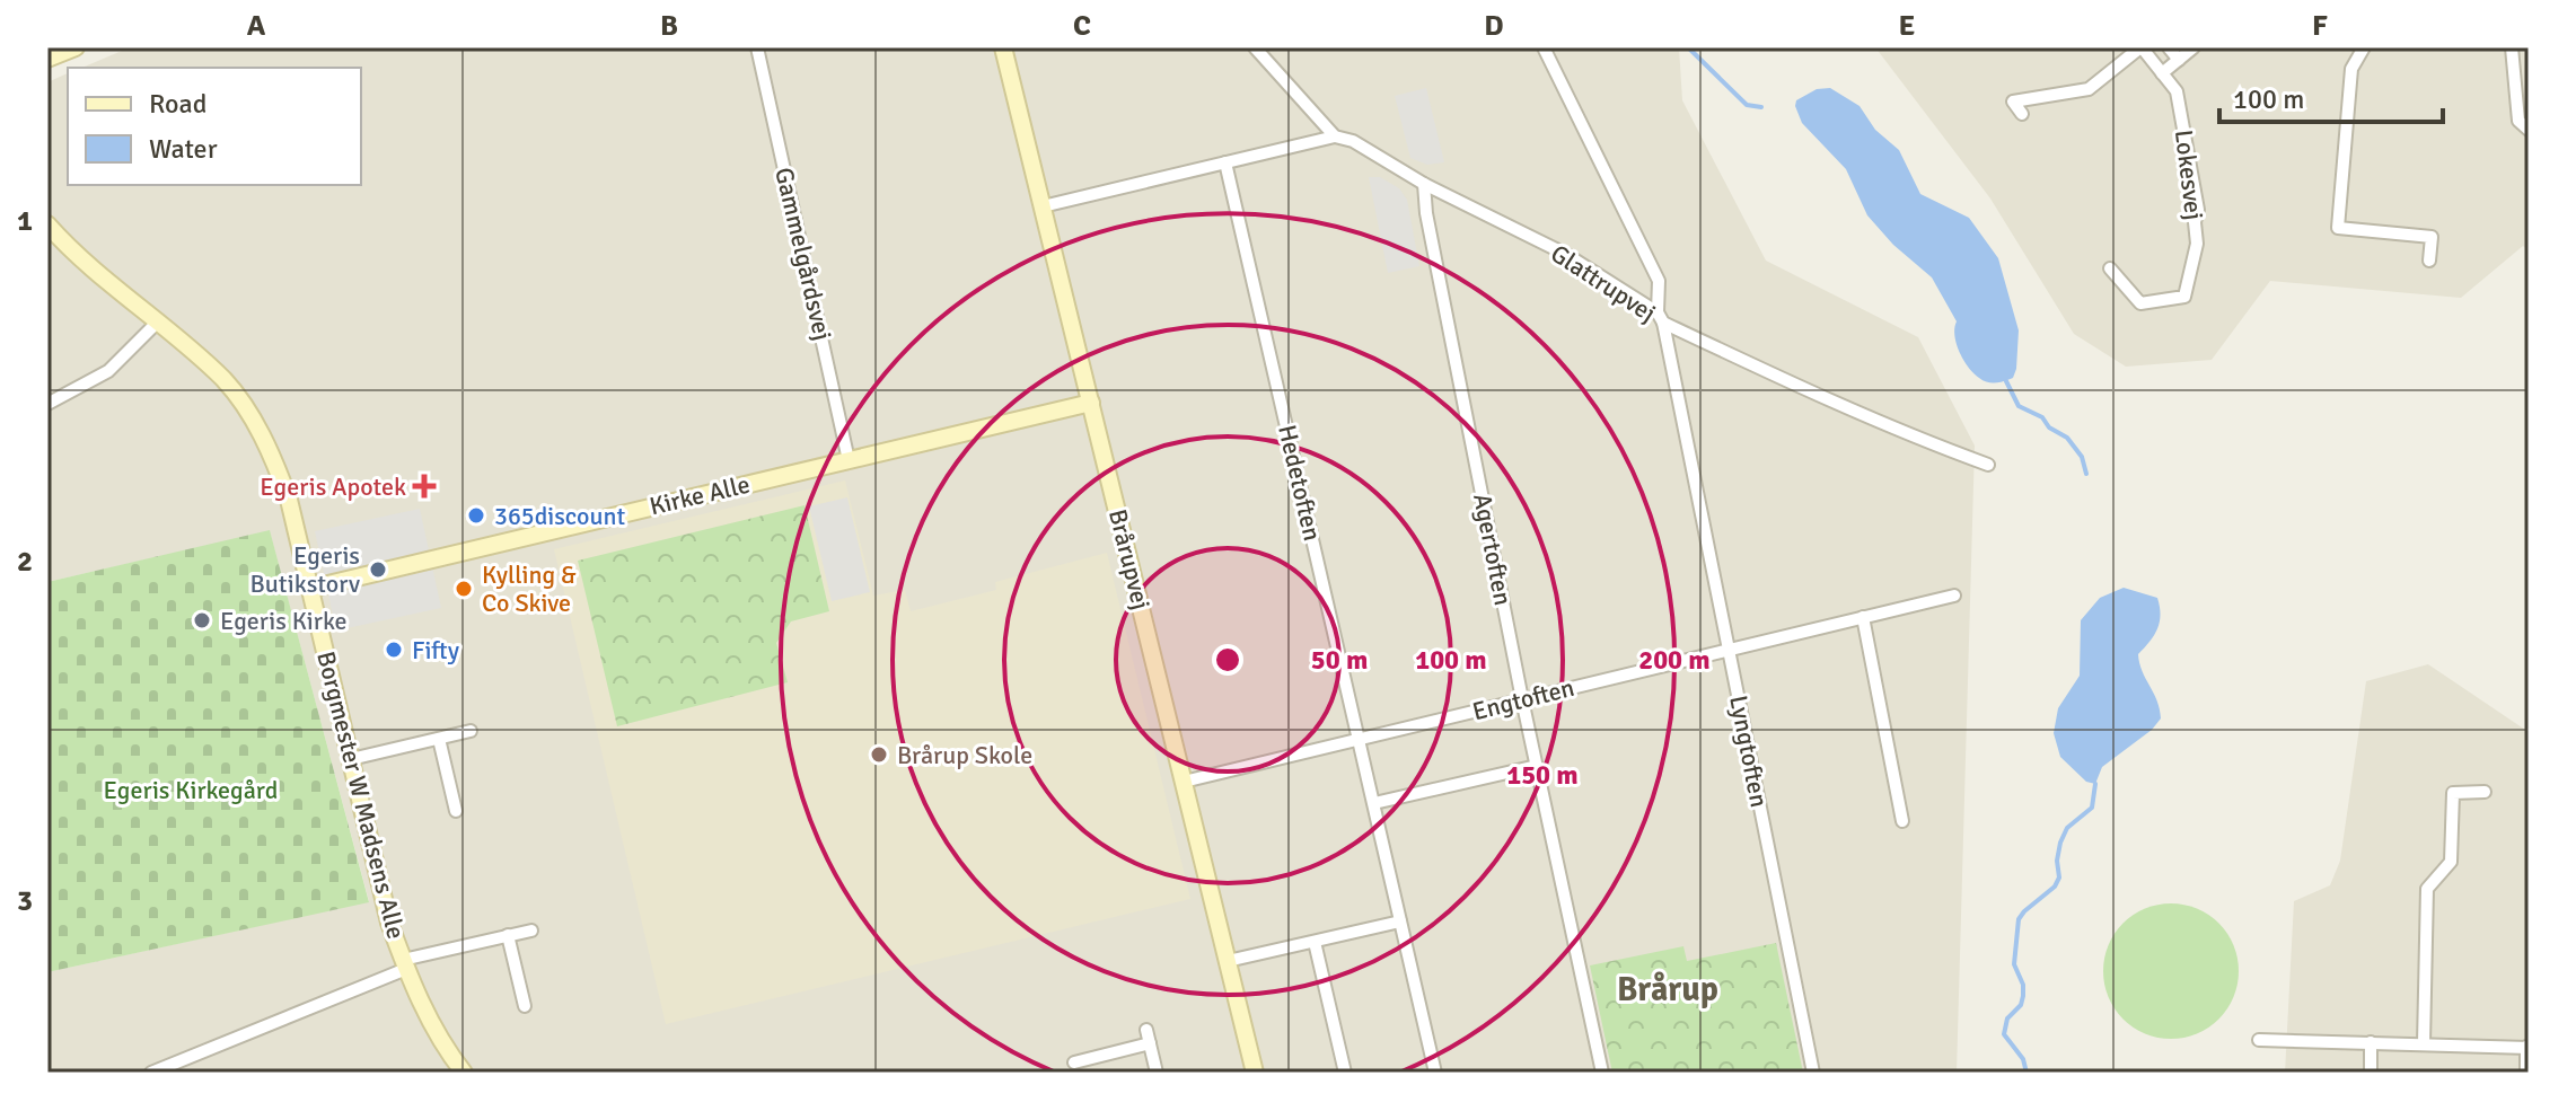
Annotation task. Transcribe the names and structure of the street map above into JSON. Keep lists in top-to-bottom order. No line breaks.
{"streets":{"street":["Lokesvej","Gammelgårdsvej","Glattrupvej","Hedetoften","Kirke Alle","Agertoften","Brårupvej","Engtoften","Lyngtoften","Borgmester W Madsens Alle"]},"crossings":[["Gammelgårdsvej","Kirke Alle"],["Glattrupvej","Agertoften"],["Glattrupvej","Lyngtoften"],["Hedetoften","Engtoften"],["Kirke Alle","Brårupvej"],["Kirke Alle","Borgmester W Madsens Alle"],["Agertoften","Engtoften"],["Brårupvej","Engtoften"],["Engtoften","Lyngtoften"]],"districts":["Brårup"],"parks":["Egeris Kirkegård"],"places":{"health":["Egeris Apotek"],"other":["365discount","Egeris Butikstorv","Kylling & Co Skive","Egeris Kirke","Fifty","Brårup Skole"]},"legend":["Road","Water"],"scale_bar":"100 m","grid":{"columns":["A","B","C","D","E","F"],"rows":["1","2","3"]},"rings":["50 m","100 m","200 m","150 m"]}
